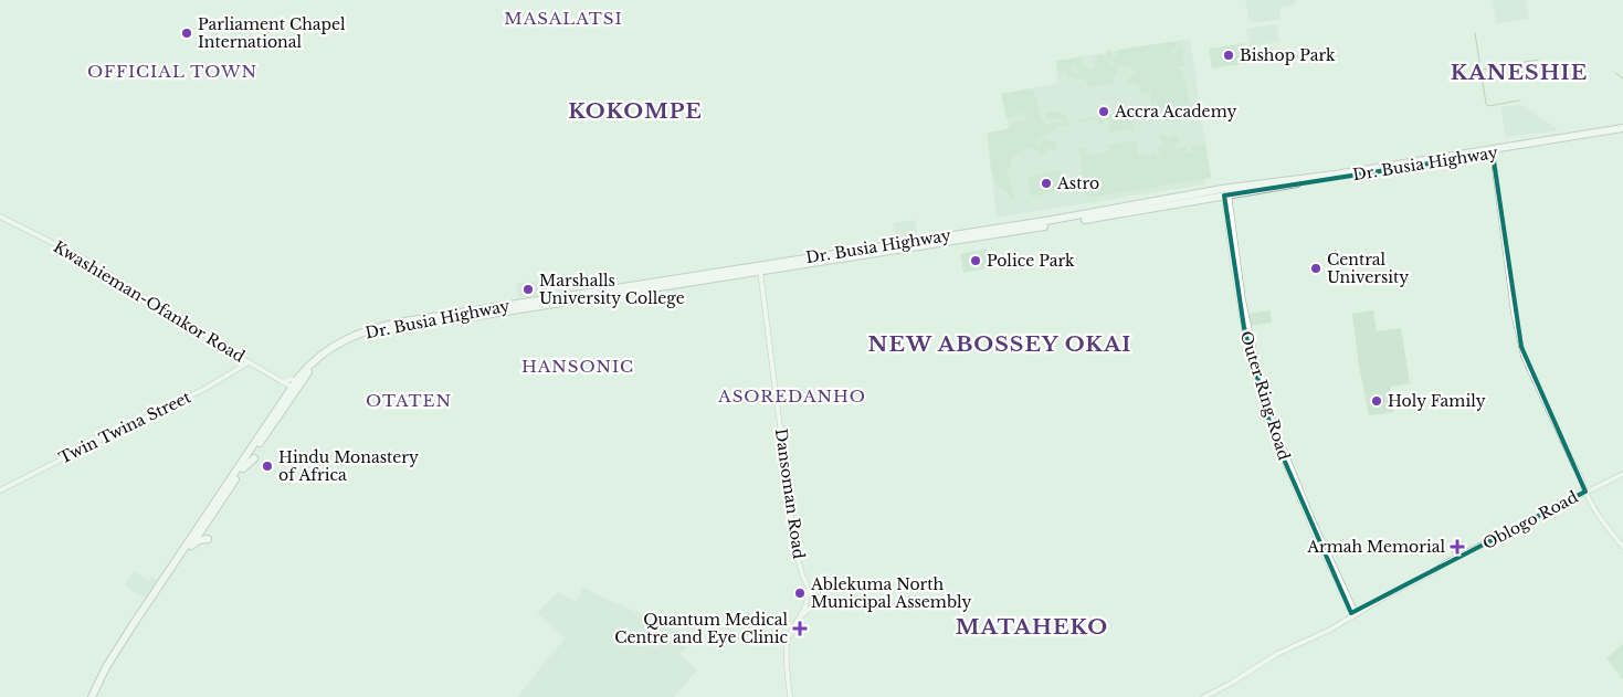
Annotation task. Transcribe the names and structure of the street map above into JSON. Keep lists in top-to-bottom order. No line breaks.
{"streets":{"highway":["Dr. Busia Highway"],"main road":["Kwashieman-Ofankor Road","Outer Ring Road","Twin Twina Street","Dansoman Road","Oblogo Road"]},"crossings":[["Dr. Busia Highway","Kwashieman-Ofankor Road"],["Dr. Busia Highway","Outer Ring Road"],["Dr. Busia Highway","Dansoman Road"],["Kwashieman-Ofankor Road","Twin Twina Street"],["Outer Ring Road","Oblogo Road"]],"districts":["MASALATSI","OFFICIAL TOWN","KANESHIE","KOKOMPE","NEW ABOSSEY OKAI","HANSONIC","ASOREDANHO","OTATEN","MATAHEKO"],"places":{"other":["Parliament Chapel International","Bishop Park","Accra Academy","Astro","Police Park","Central University","Marshalls University College","Holy Family","Hindu Monastery of Africa","Ablekuma North Municipal Assembly"],"health":["Armah Memorial","Quantum Medical Centre and Eye Clinic"]}}
